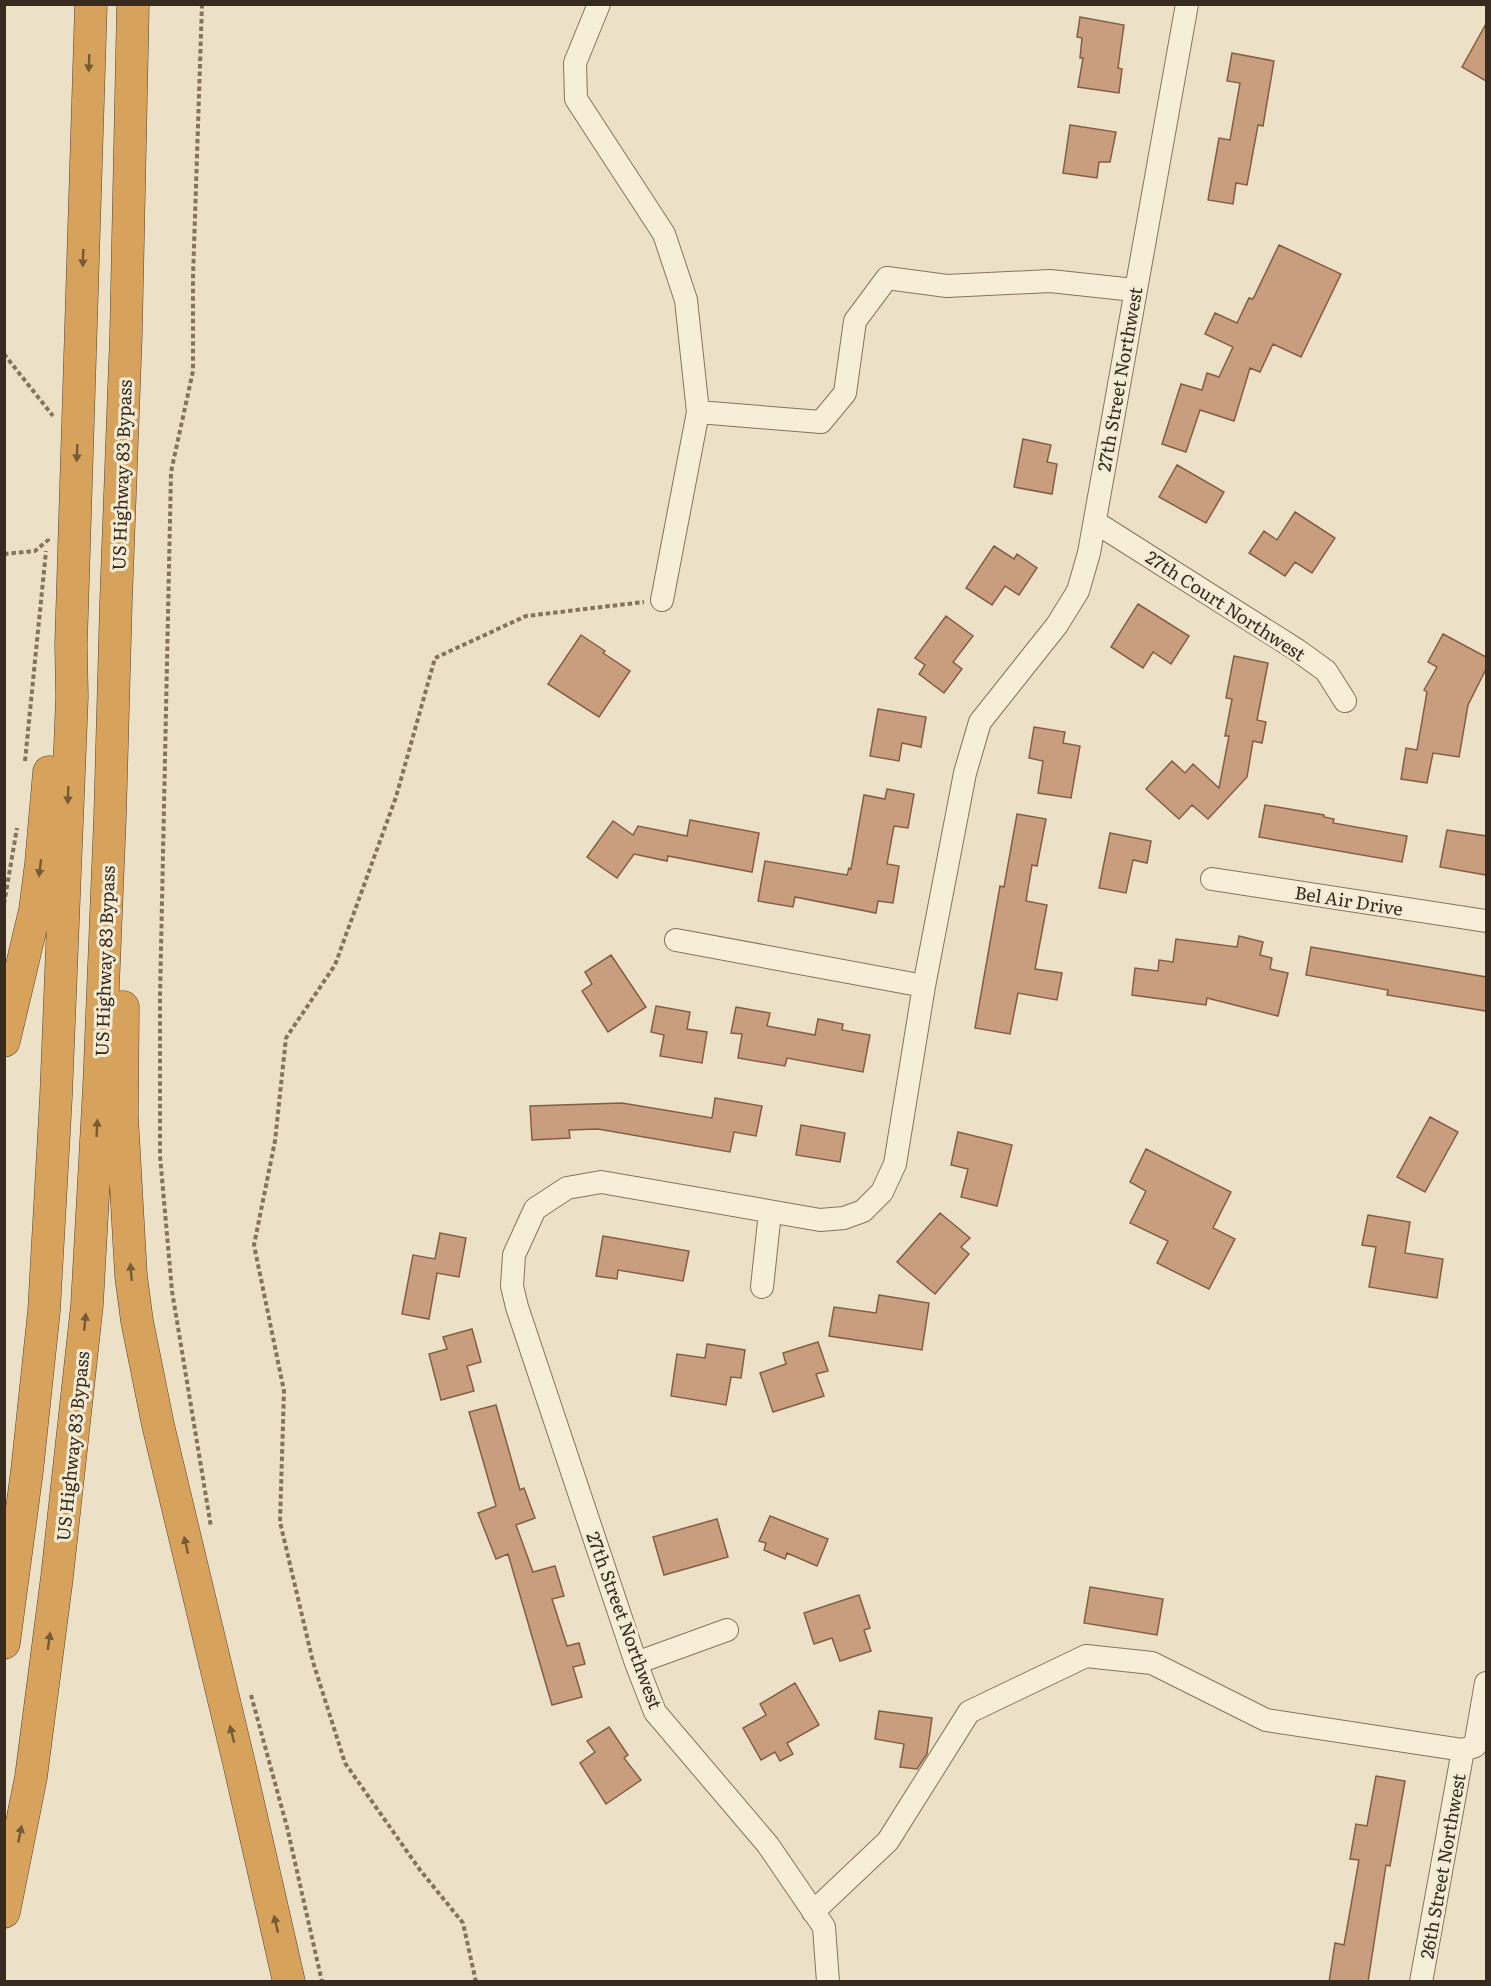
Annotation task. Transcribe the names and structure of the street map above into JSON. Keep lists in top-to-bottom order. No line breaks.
{"streets":{"highway":["US Highway 83 Bypass"],"street":["27th Street Northwest","27th Court Northwest","Bel Air Drive","26th Street Northwest"]},"crossings":[["27th Street Northwest","27th Court Northwest"]]}
